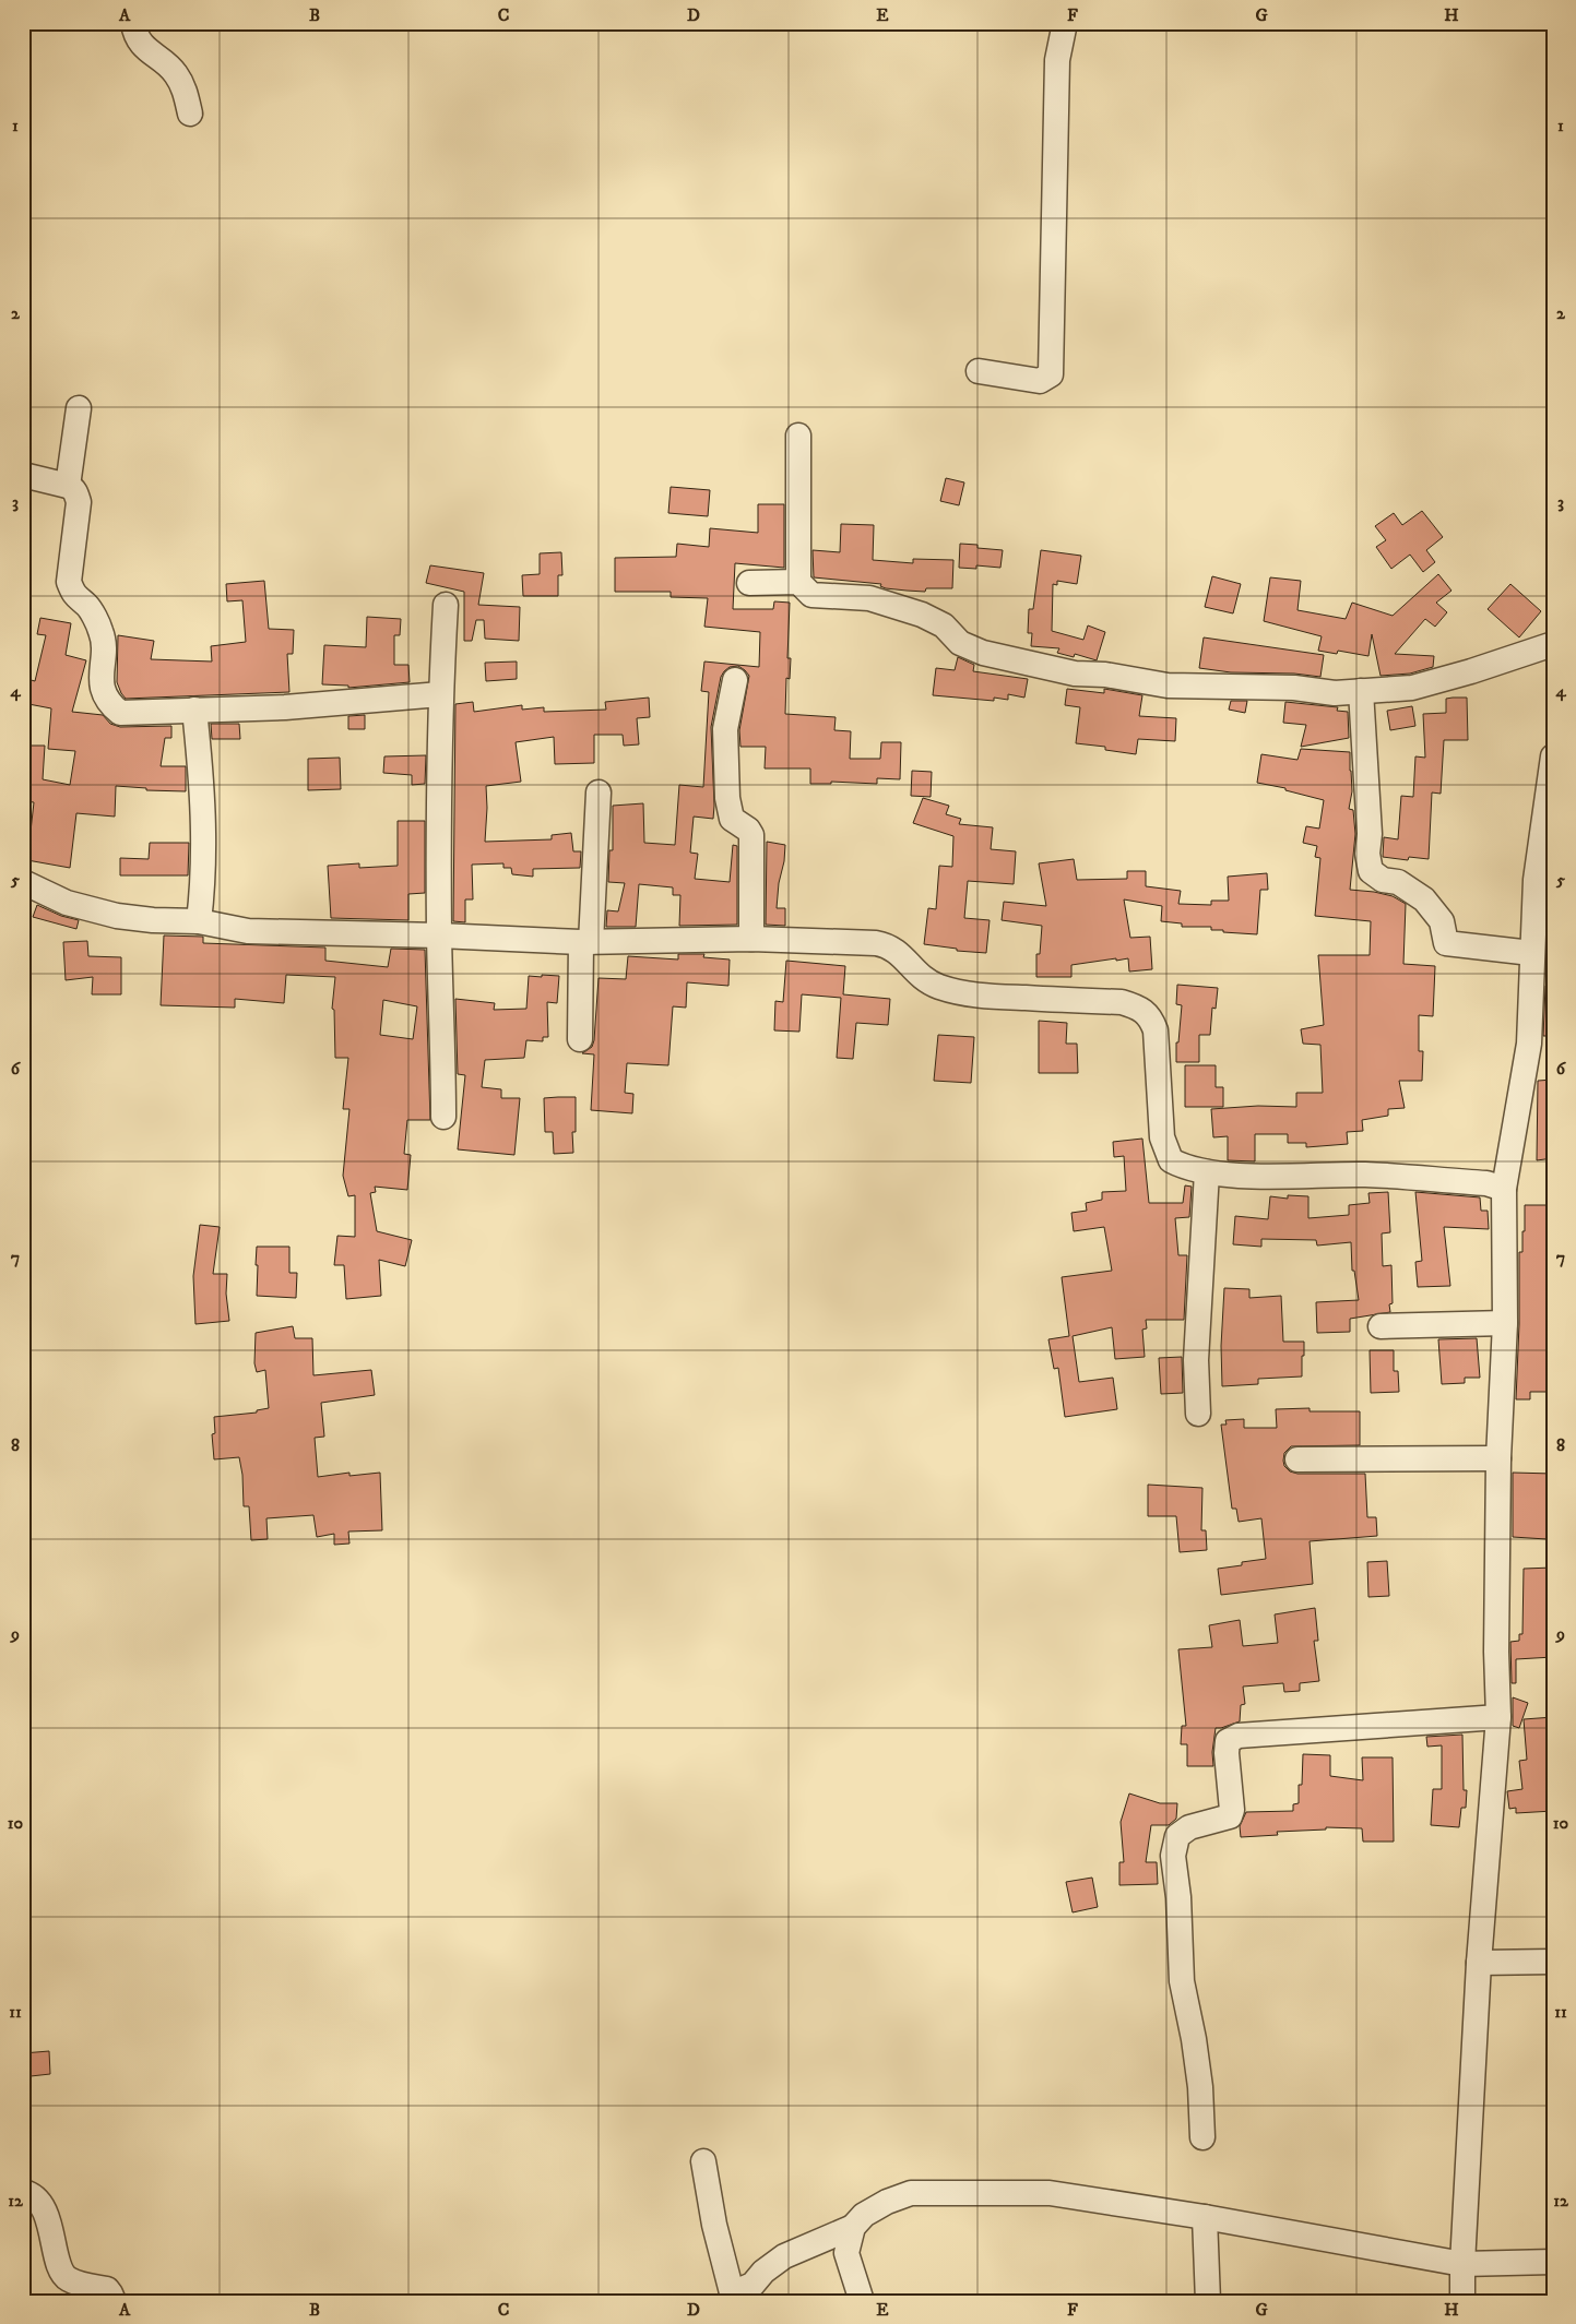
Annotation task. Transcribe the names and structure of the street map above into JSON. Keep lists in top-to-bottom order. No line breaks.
{"grid":{"columns":["A","B","C","D","E","F","G","H"],"rows":["1","2","3","4","5","6","7","8","9","10","11","12"]}}
